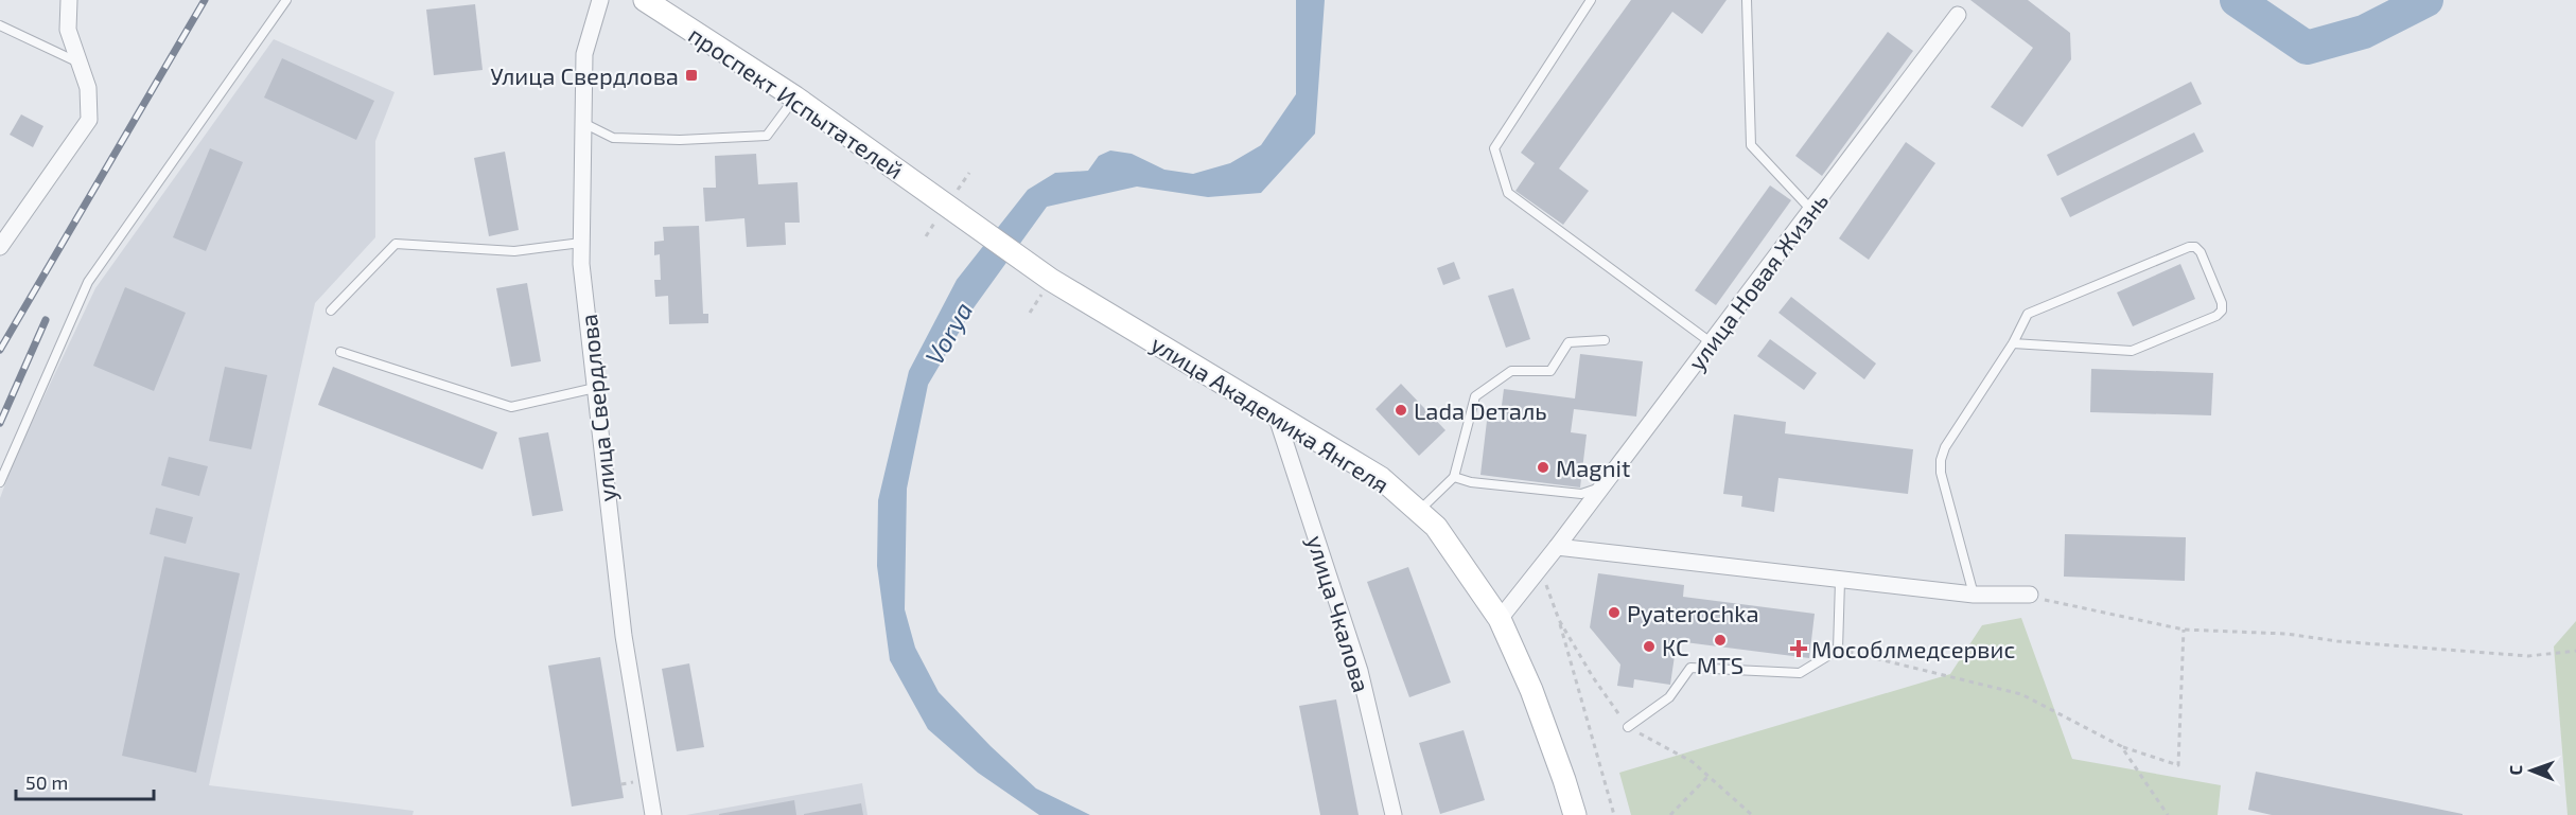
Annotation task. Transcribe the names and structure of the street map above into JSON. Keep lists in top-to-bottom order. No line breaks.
{"streets":{"main road":["проспект Испытателей","улица Академика Янгеля"],"street":["улица Новая Жизнь","улица Свердлова","улица Чкалова"]},"crossings":[["проспект Испытателей","улица Академика Янгеля"],["улица Новая Жизнь","улица Академика Янгеля"],["улица Академика Янгеля","улица Чкалова"]],"water":["Vorya"],"places":{"transit":["Улица Свердлова"],"other":["Lada Dеталь","Magnit","Pyaterochka","MTS","КС"],"health":["Мособлмедсервис"]},"scale_bar":"50 m","north":"left"}
